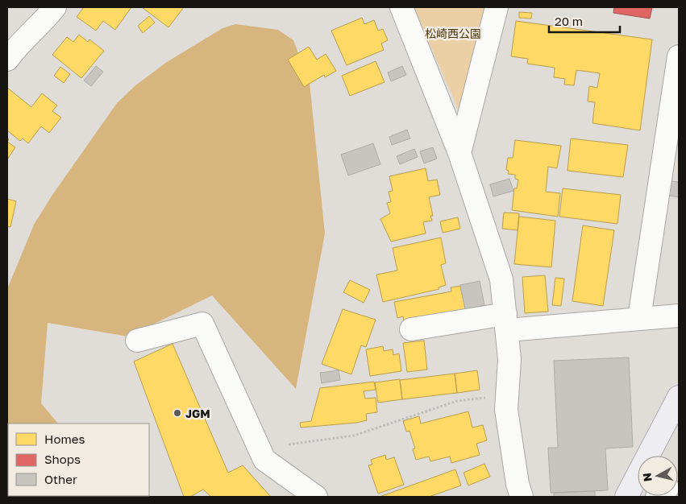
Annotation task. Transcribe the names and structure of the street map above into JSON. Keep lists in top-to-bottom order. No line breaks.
{"parks":["松崎西公園"],"places":["JGM"],"legend":["Homes","Shops","Other"],"scale_bar":"20 m","north":"left"}
